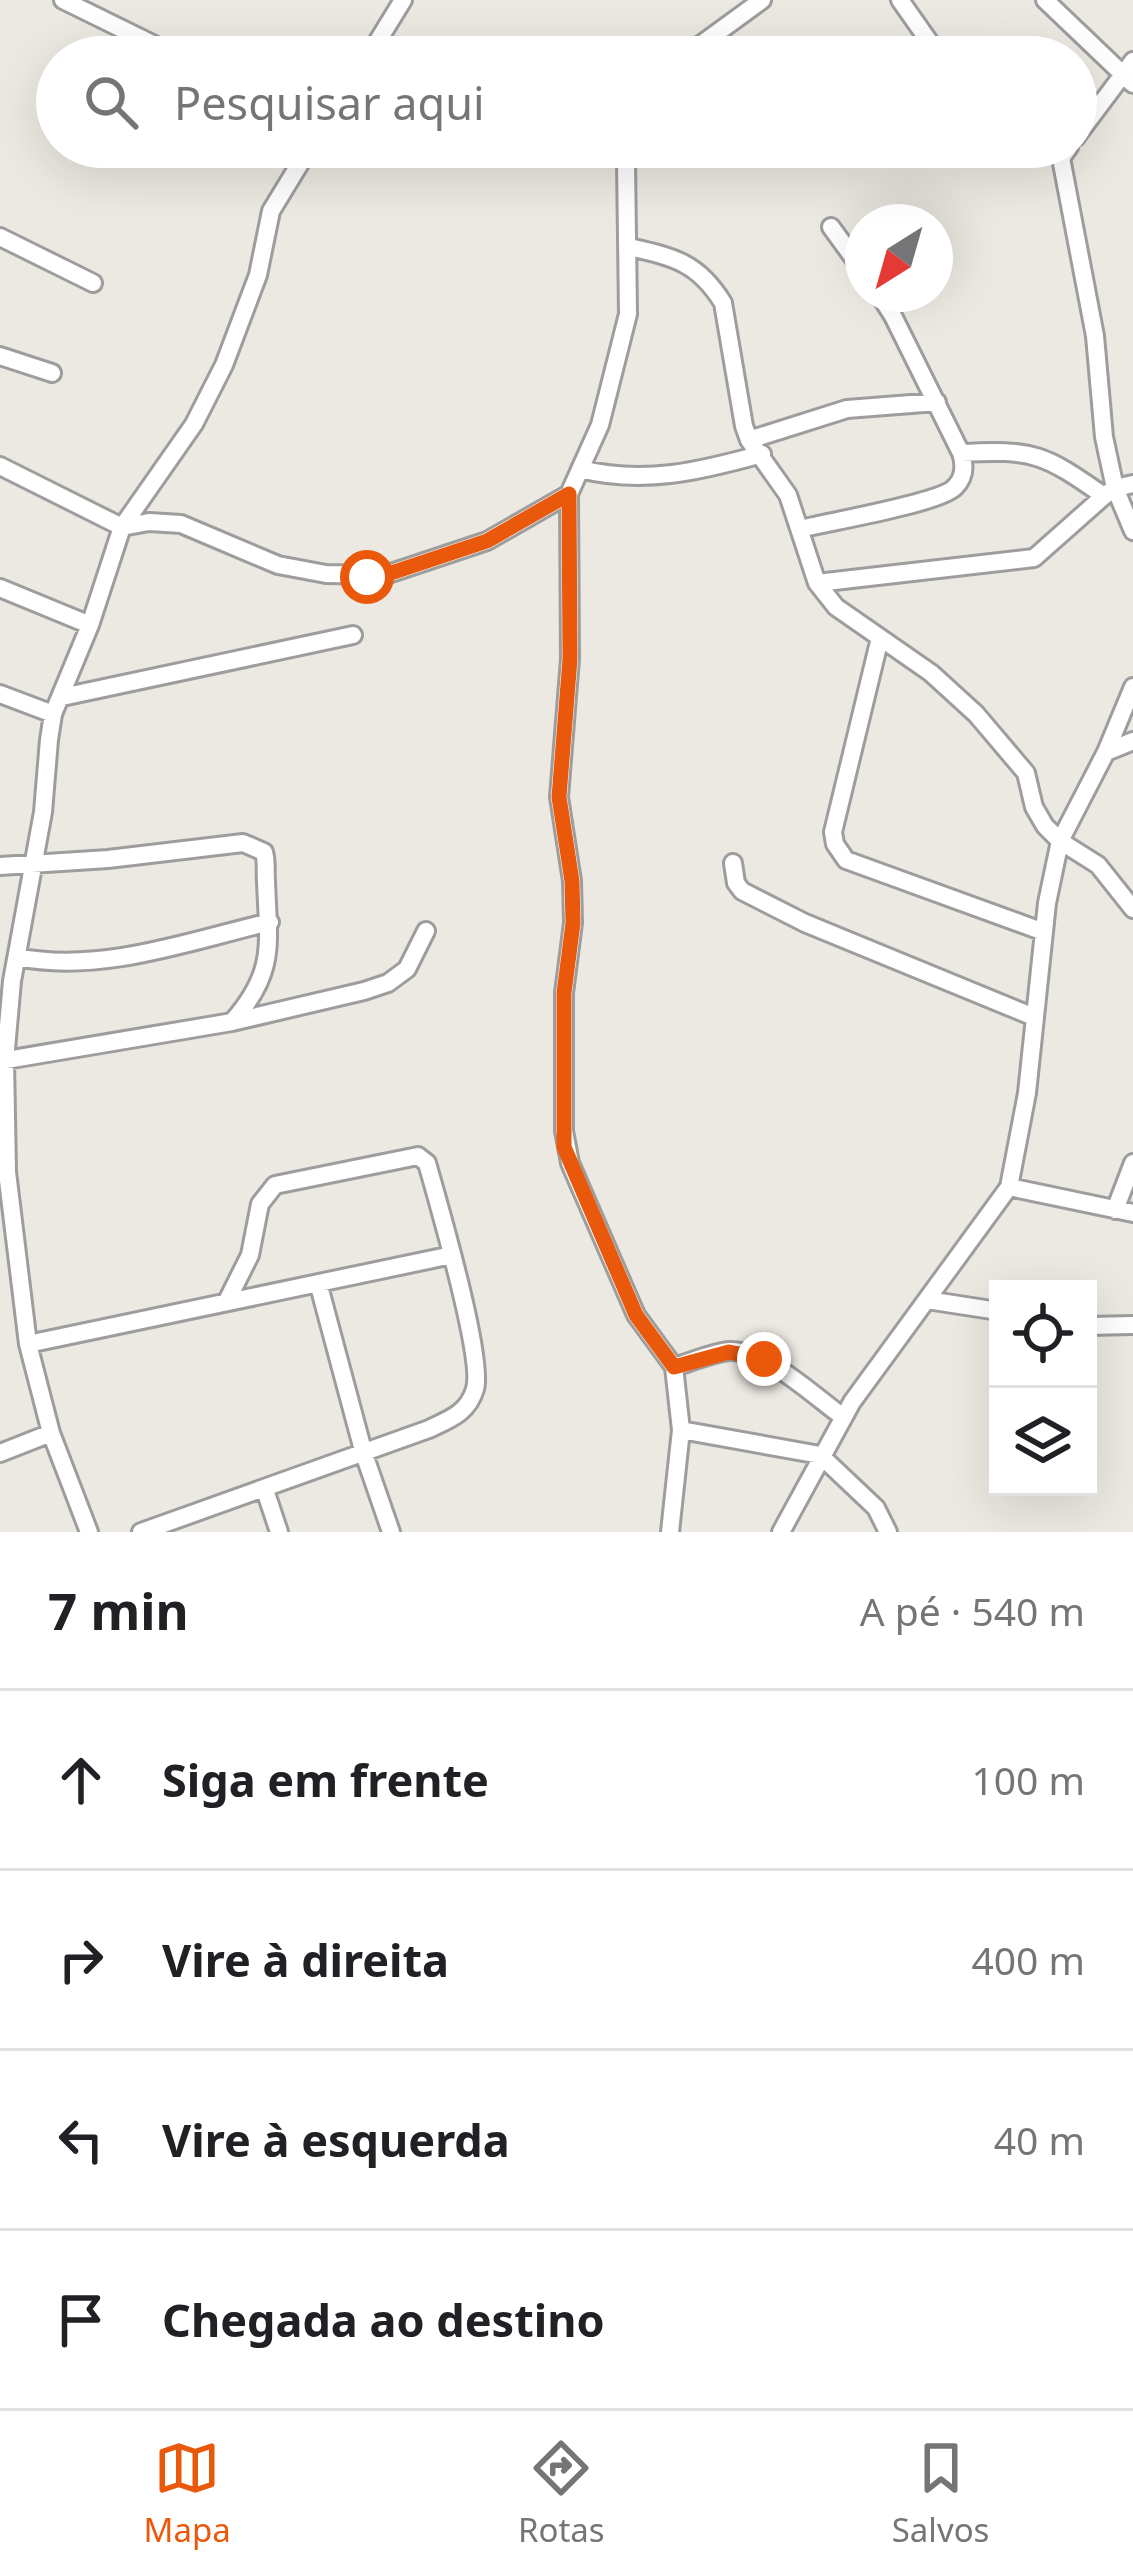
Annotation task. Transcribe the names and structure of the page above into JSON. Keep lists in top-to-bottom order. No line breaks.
{"north":"bottom left","page":{"search":"Pesquisar aqui","heading":["7 min","A pé · 540 m"],"list":[["Siga em frente","100 m"],["Vire à direita","400 m"],["Vire à esquerda","40 m"],"Chegada ao destino"],"nav":["Mapa","Rotas","Salvos"]}}
